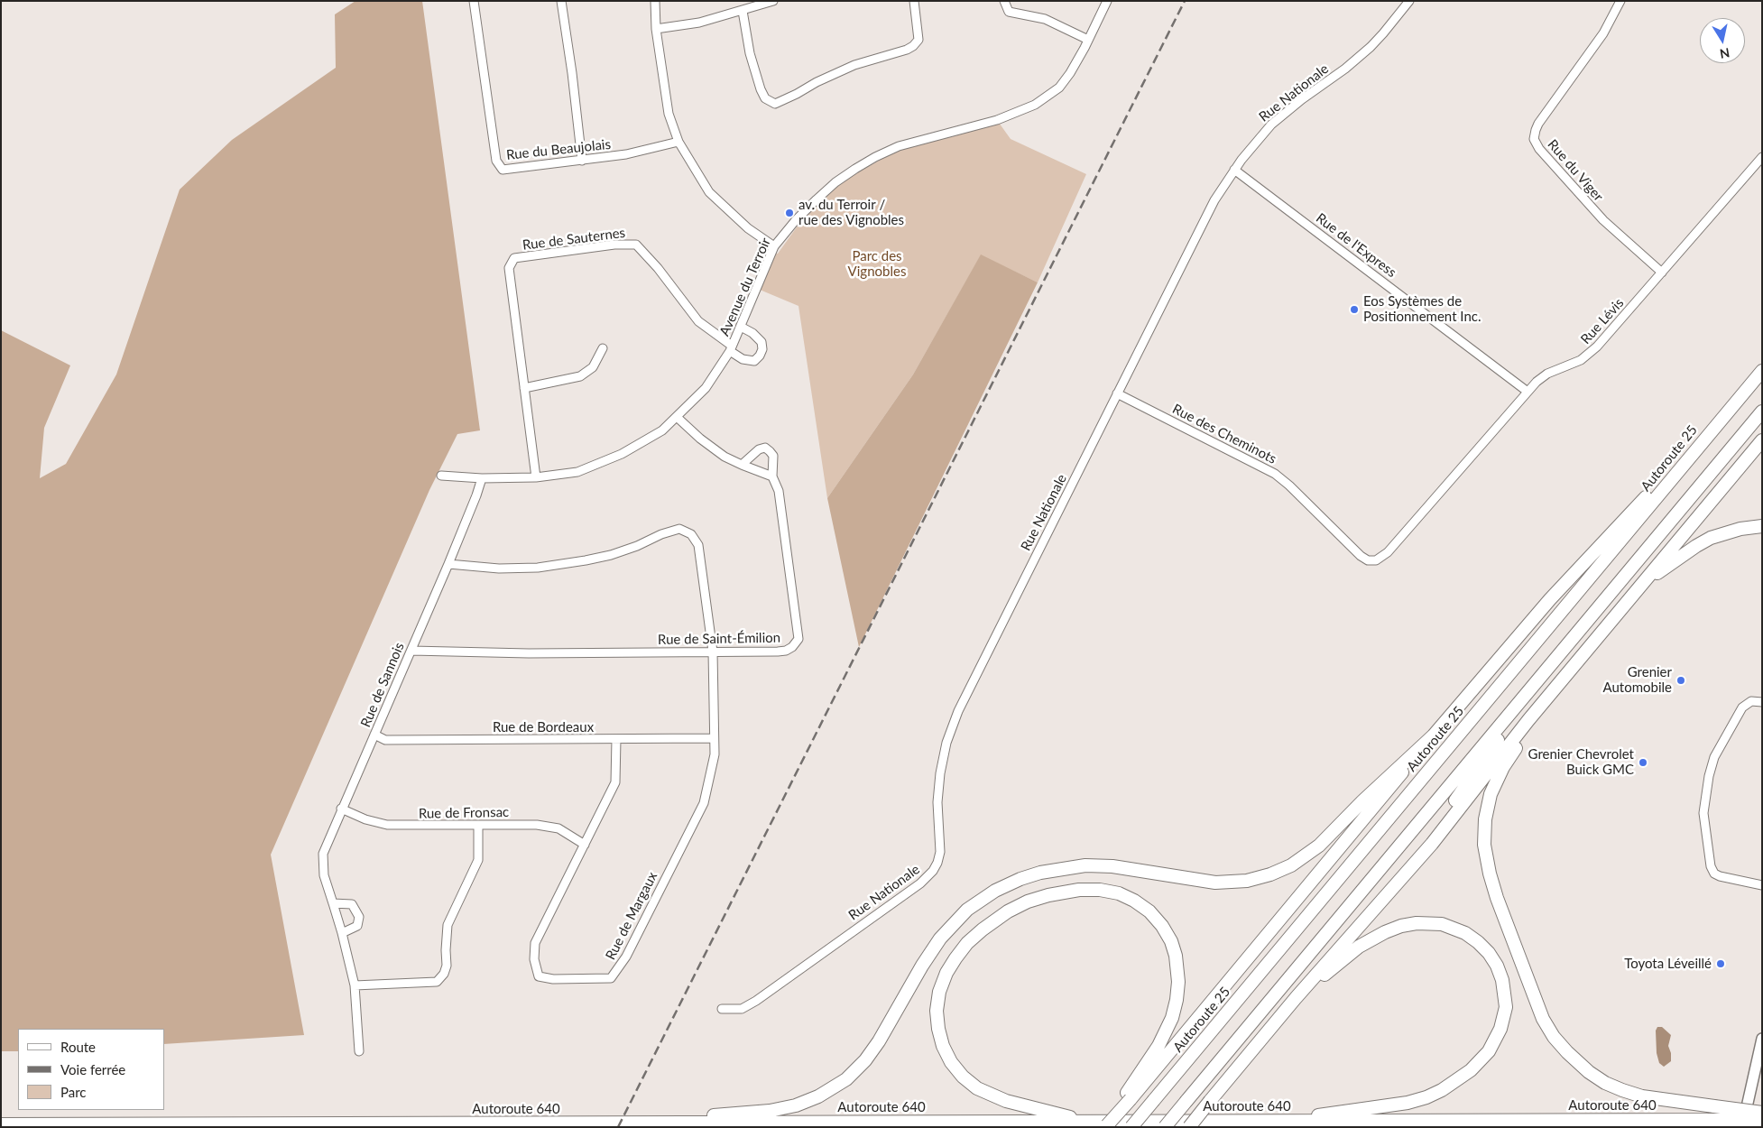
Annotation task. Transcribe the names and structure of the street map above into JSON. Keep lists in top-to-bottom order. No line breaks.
{"streets":{"highway":["Autoroute 25","Autoroute 640"],"street":["Rue Nationale","Rue du Beaujolais","Rue du Viger","Rue de Sauternes","Rue de l'Express","Avenue du Terroir","Rue Lévis","Rue des Cheminots","Rue de Saint-Émilion","Rue de Sannois","Rue de Bordeaux","Rue de Fronsac","Rue de Margaux"]},"crossings":[["Rue Nationale","Rue de l'Express"],["Rue Nationale","Rue des Cheminots"],["Rue du Viger","Rue Lévis"],["Rue de Sauternes","Avenue du Terroir"],["Rue de l'Express","Rue Lévis"],["Avenue du Terroir","Rue de Sannois"],["Rue Lévis","Rue des Cheminots"],["Rue de Saint-Émilion","Rue de Sannois"],["Rue de Saint-Émilion","Rue de Margaux"],["Rue de Sannois","Rue de Bordeaux"],["Rue de Sannois","Rue de Fronsac"],["Rue de Sannois","Rue de Margaux"],["Rue de Bordeaux","Rue de Margaux"],["Rue de Fronsac","Rue de Margaux"]],"parks":["Parc des Vignobles"],"places":["av. du Terroir / rue des Vignobles","Eos Systèmes de Positionnement Inc.","Grenier Automobile","Grenier Chevrolet Buick GMC","Toyota Léveillé"],"legend":["Route","Voie ferrée","Parc"],"north":"bottom"}
